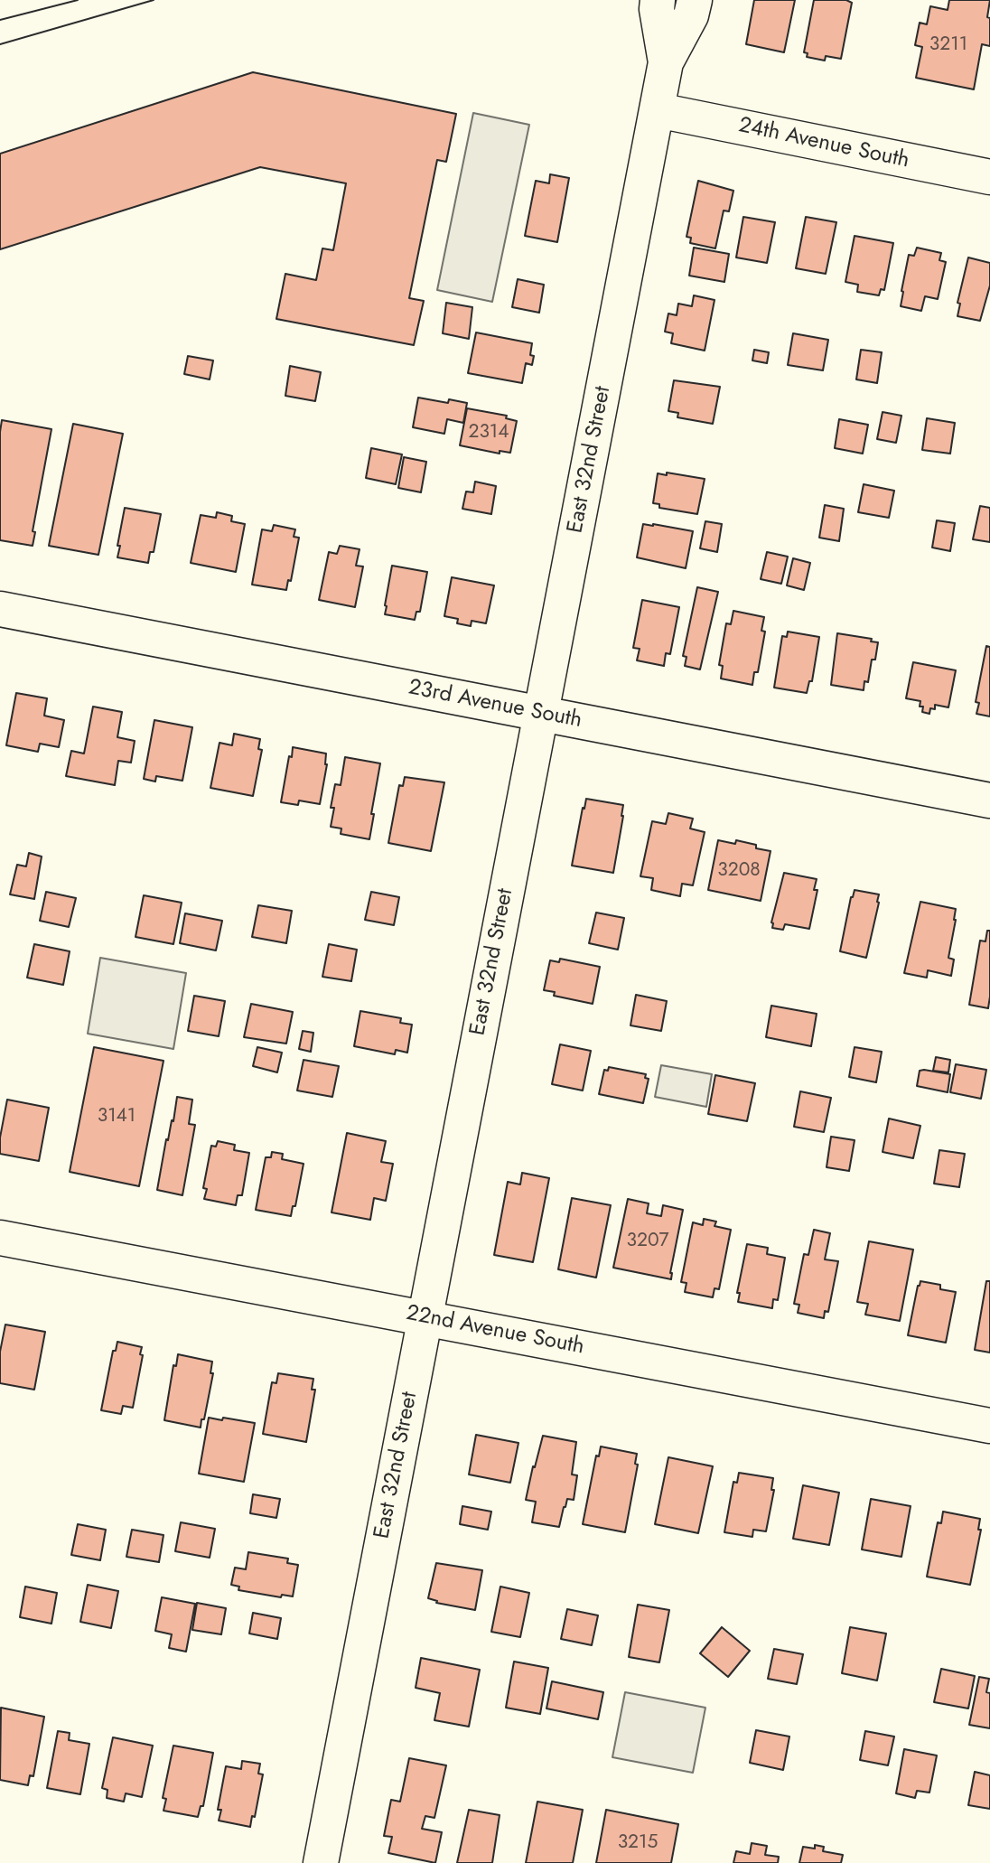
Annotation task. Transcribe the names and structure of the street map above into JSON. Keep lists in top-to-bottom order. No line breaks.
{"streets":{"street":["24th Avenue South","East 32nd Street","23rd Avenue South","22nd Avenue South"]},"crossings":[["24th Avenue South","East 32nd Street"],["East 32nd Street","23rd Avenue South"],["East 32nd Street","22nd Avenue South"]],"house_numbers":["3211","2314","3208","3141","3207","3215"]}
